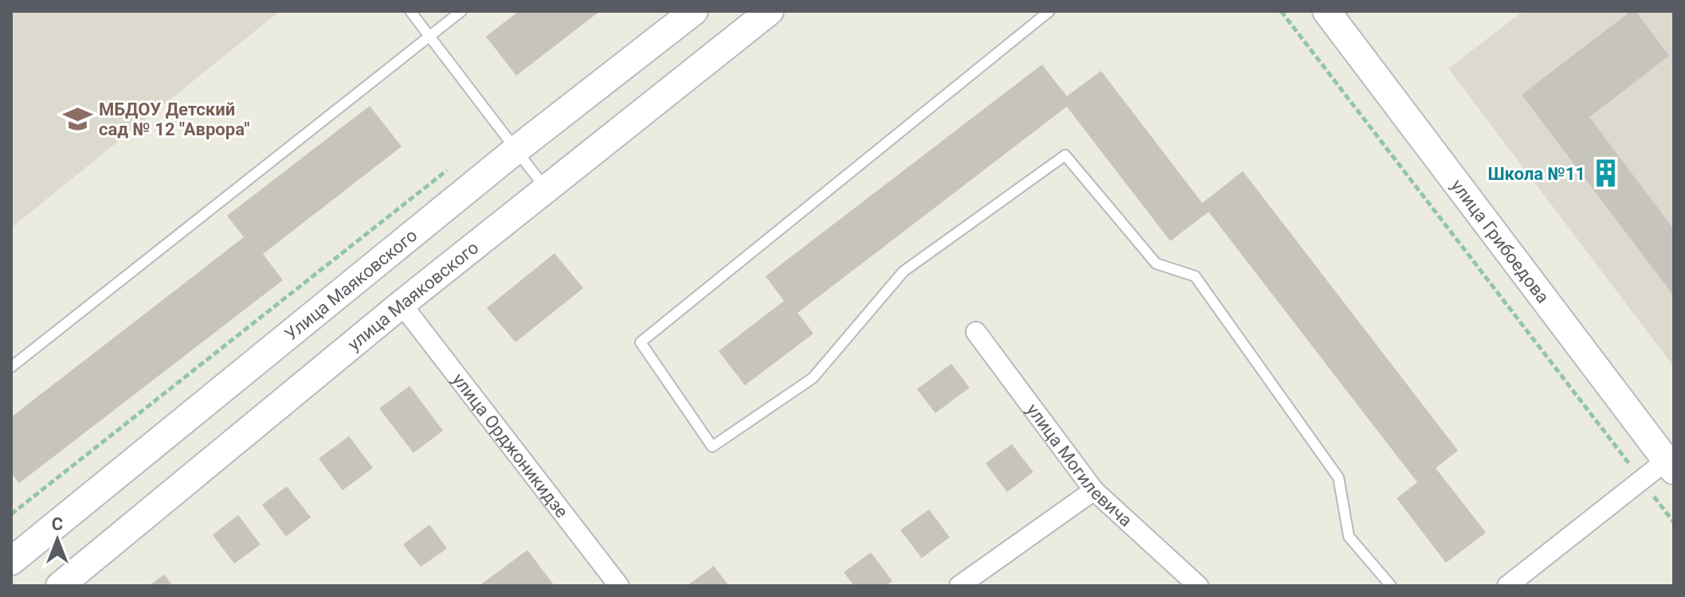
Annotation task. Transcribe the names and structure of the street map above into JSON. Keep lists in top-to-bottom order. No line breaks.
{"streets":{"street":["улица Грибоедова","Улица Маяковского","улица Маяковского","улица Орджоникидзе","улица Могилевича"]},"crossings":[["улица Маяковского","улица Орджоникидзе"]],"places":{"school or university":["МБДОУ Детский сад № 12 \"Аврора\""],"building":["Школа №11"]},"north":"top"}
